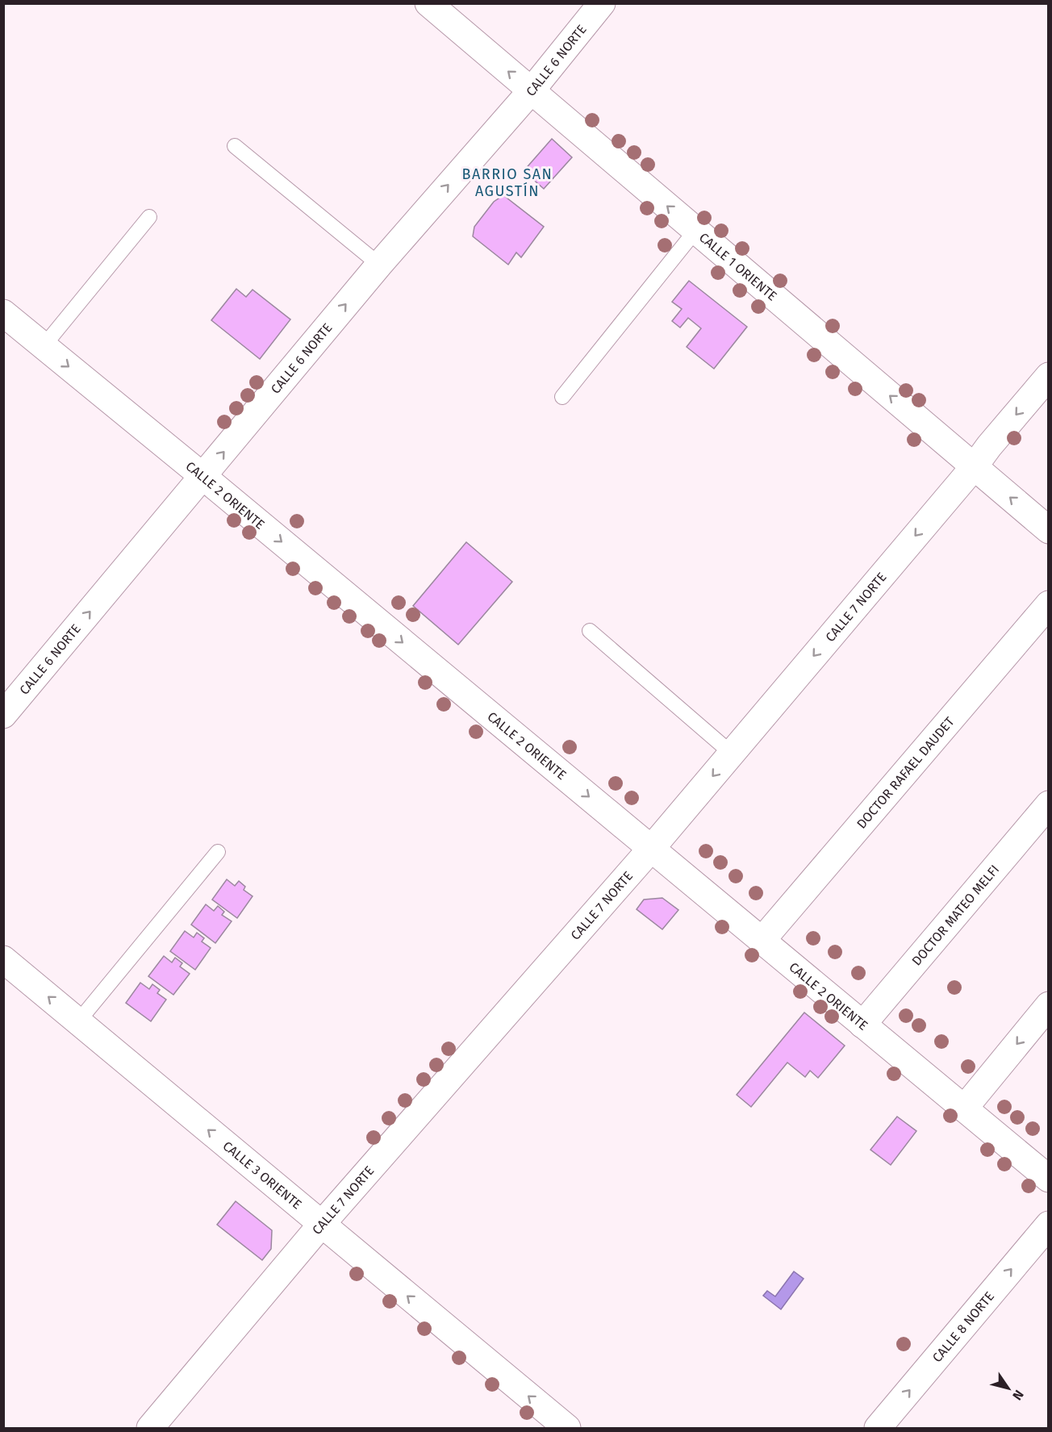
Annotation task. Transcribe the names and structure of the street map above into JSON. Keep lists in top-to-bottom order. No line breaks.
{"streets":{"street":["CALLE 6 NORTE","CALLE 1 ORIENTE","CALLE 2 ORIENTE","CALLE 7 NORTE","DOCTOR RAFAEL DAUDET","DOCTOR MATEO MELFI","CALLE 3 ORIENTE","CALLE 8 NORTE"]},"crossings":[["CALLE 6 NORTE","CALLE 1 ORIENTE"],["CALLE 6 NORTE","CALLE 2 ORIENTE"],["CALLE 1 ORIENTE","CALLE 7 NORTE"],["CALLE 2 ORIENTE","CALLE 7 NORTE"],["CALLE 2 ORIENTE","DOCTOR RAFAEL DAUDET"],["CALLE 2 ORIENTE","DOCTOR MATEO MELFI"],["CALLE 7 NORTE","CALLE 3 ORIENTE"]],"one_way":["CALLE 6 NORTE","CALLE 1 ORIENTE","CALLE 2 ORIENTE","CALLE 7 NORTE","CALLE 3 ORIENTE","CALLE 8 NORTE"],"districts":["BARRIO SAN AGUSTÍN"],"north":"bottom right"}
